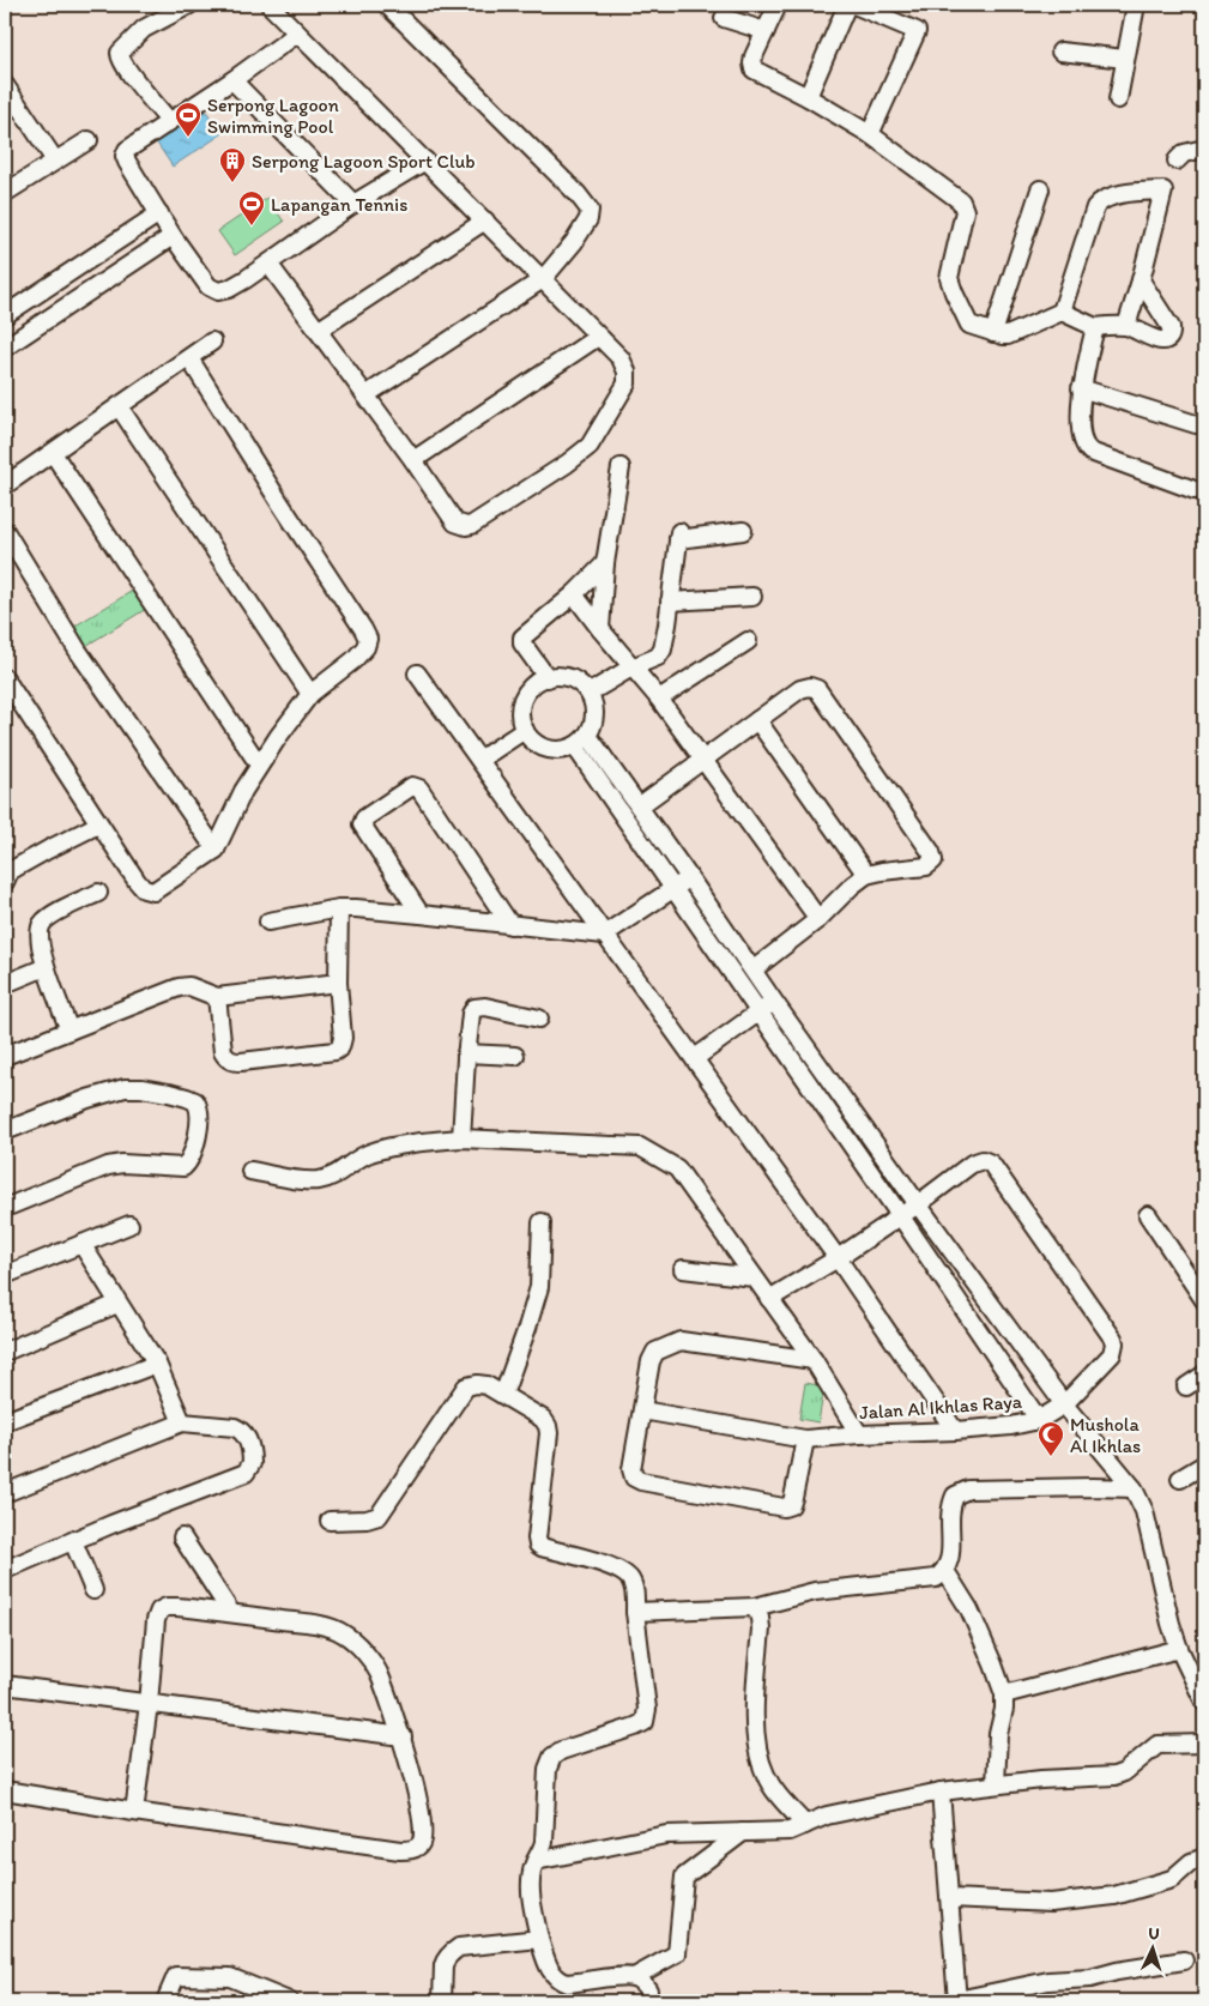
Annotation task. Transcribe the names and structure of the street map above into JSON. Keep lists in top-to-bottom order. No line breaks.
{"streets":{"street":["Jalan Al Ikhlas Raya"]},"places":{"sports":["Serpong Lagoon Swimming Pool","Lapangan Tennis"],"building":["Serpong Lagoon Sport Club"],"mosque":["Mushola Al Ikhlas"]},"north":"top"}
